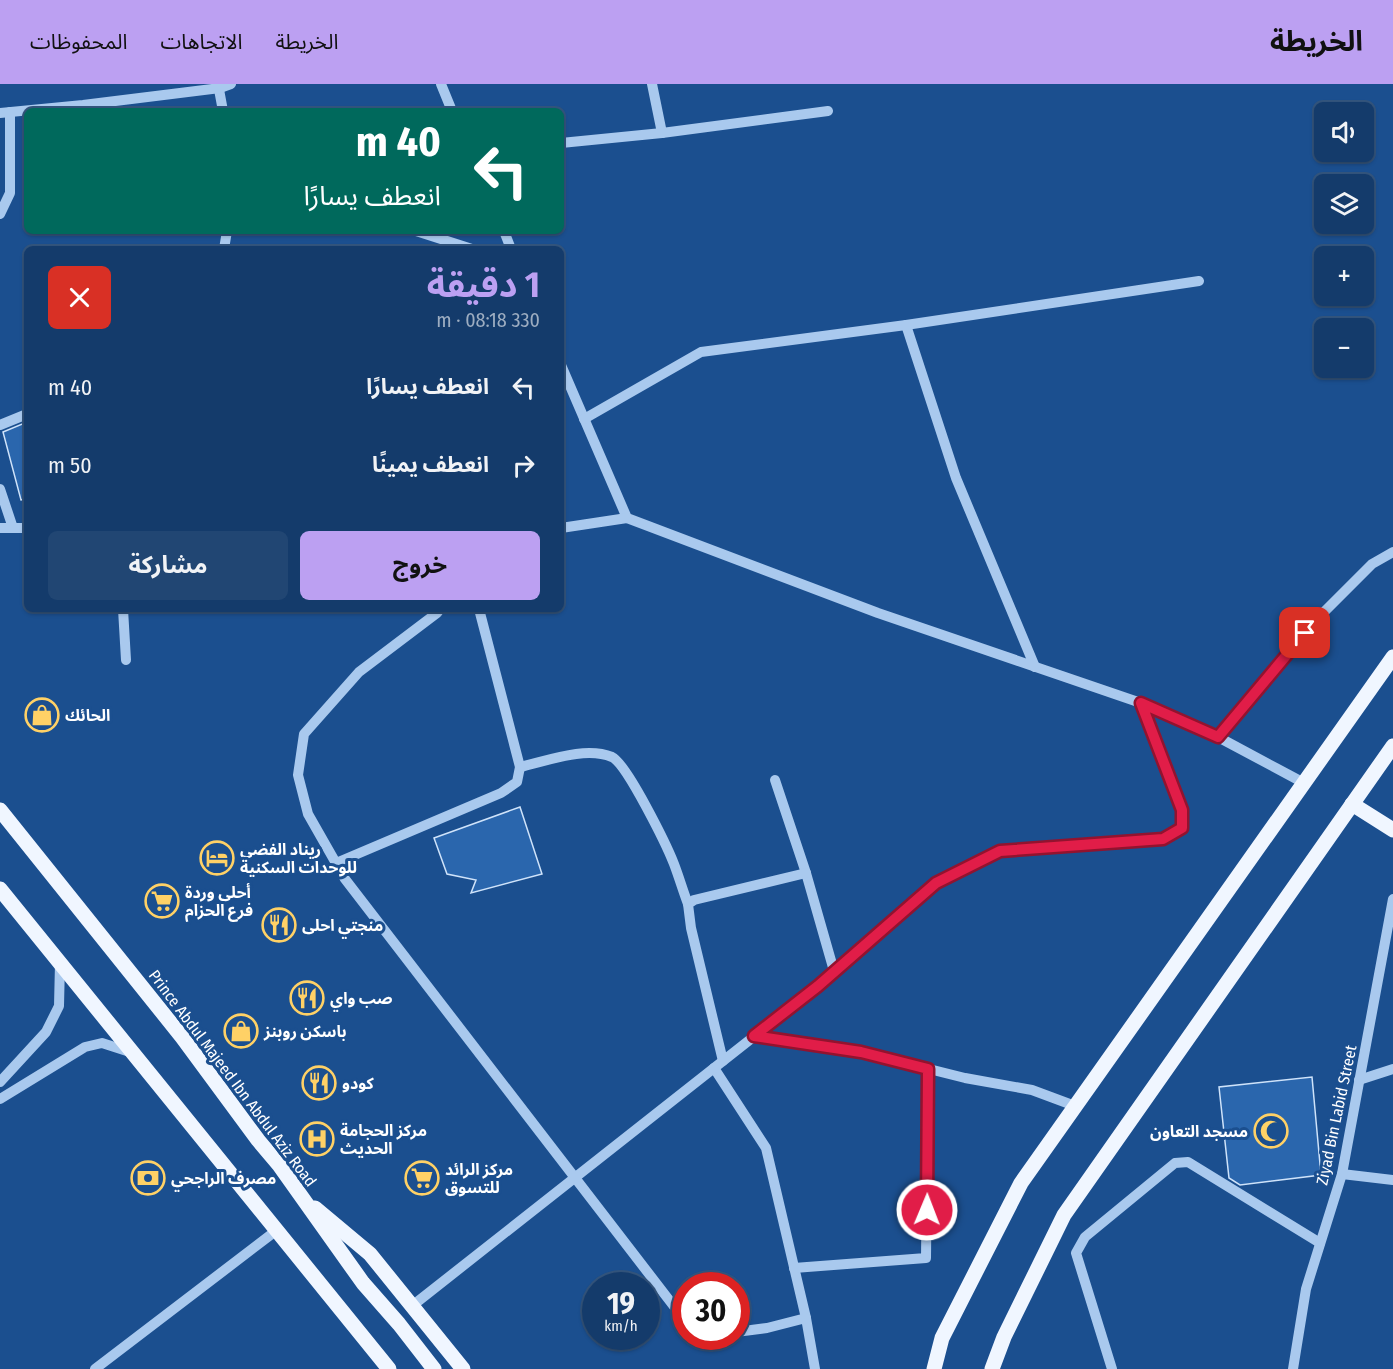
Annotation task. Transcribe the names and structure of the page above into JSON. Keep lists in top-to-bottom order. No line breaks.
{"streets":{"main road":["Prince Abdul Majeed Ibn Abdul Aziz Road"],"street":["Ziyad Bin Labid Street"]},"places":{"shop":["الحائك","باسكن روبنز"],"hotel":["ريناد الفضي للوحدات السكنية"],"supermarket":["أحلى وردة فرع الحزام","مركز الرائد للتسوق"],"restaurant":["منجتي احلى","صب واي","كودو"],"mosque":["مسجد التعاون"],"hospital":["مركز الحجامة الحديث"],"bank":["مصرف الراجحي"]},"page":{"header":"الخريطة","nav":["الخريطة","الاتجاهات","المحفوظات"],"map_buttons":["+","−"],"turn":["40 m","انعطف يسارًا"],"heading":["1 دقيقة","330 m · 08:18"],"list":[{"name":"انعطف يسارًا","value":"40 m"},{"name":"انعطف يمينًا","value":"50 m"}],"buttons":["خروج","مشاركة"],"speed":"19 km/h","limit":"30"}}
